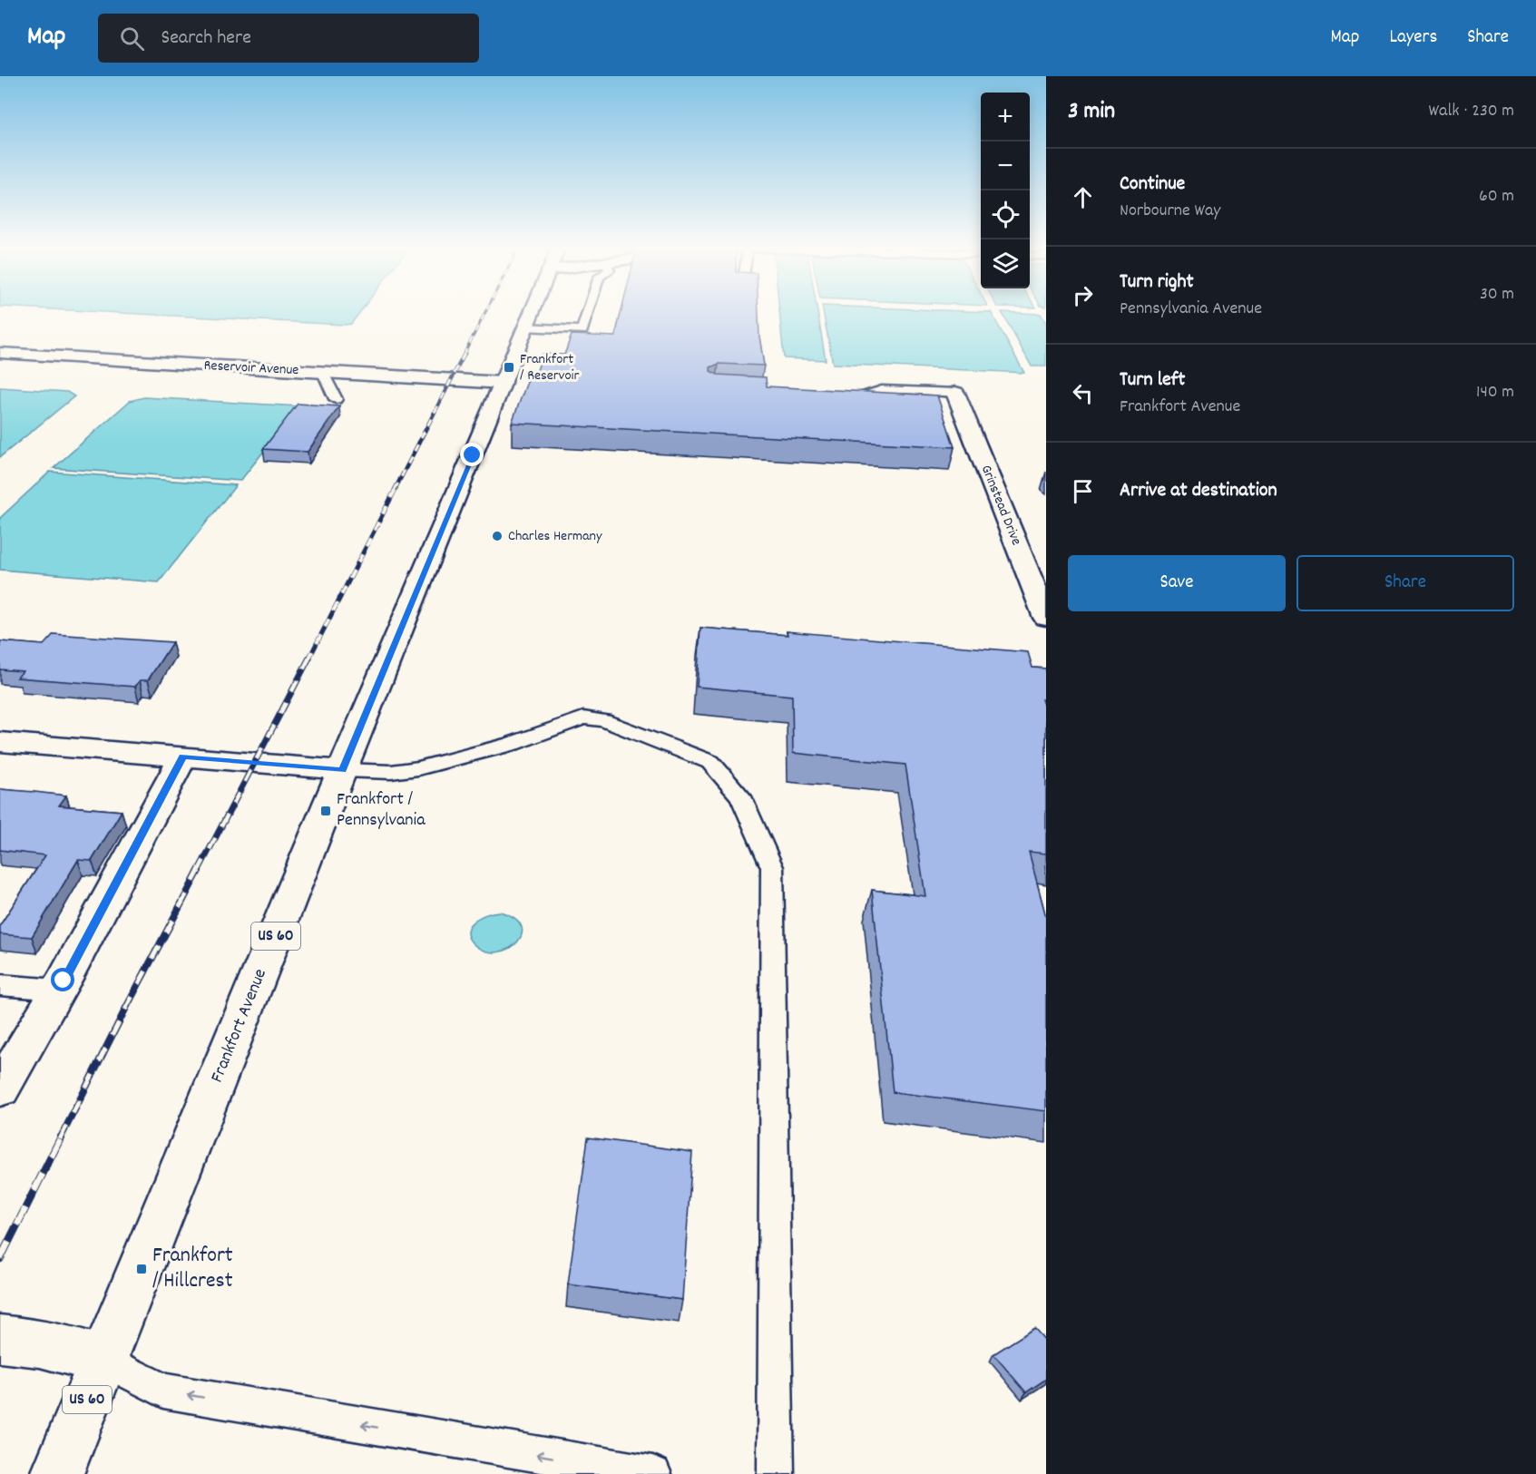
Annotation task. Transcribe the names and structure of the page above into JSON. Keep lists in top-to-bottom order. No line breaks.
{"streets":{"street":["Reservoir Avenue","Grinstead Drive","US 60","Frankfort Avenue"]},"crossings":[["Reservoir Avenue","Frankfort Avenue"]],"places":{"transit":["Frankfort / Reservoir","Frankfort / Pennsylvania","Frankfort / Hillcrest"],"other":["Charles Hermany"]},"page":{"header":"Map","search":"Search here","nav":["Map","Layers","Share"],"heading":["3 min","Walk · 230 m"],"map_buttons":["+","−"],"list":[["Continue","Norbourne Way","60 m"],["Turn right","Pennsylvania Avenue","30 m"],["Turn left","Frankfort Avenue","140 m"],"Arrive at destination"],"buttons":["Save","Share"]}}
